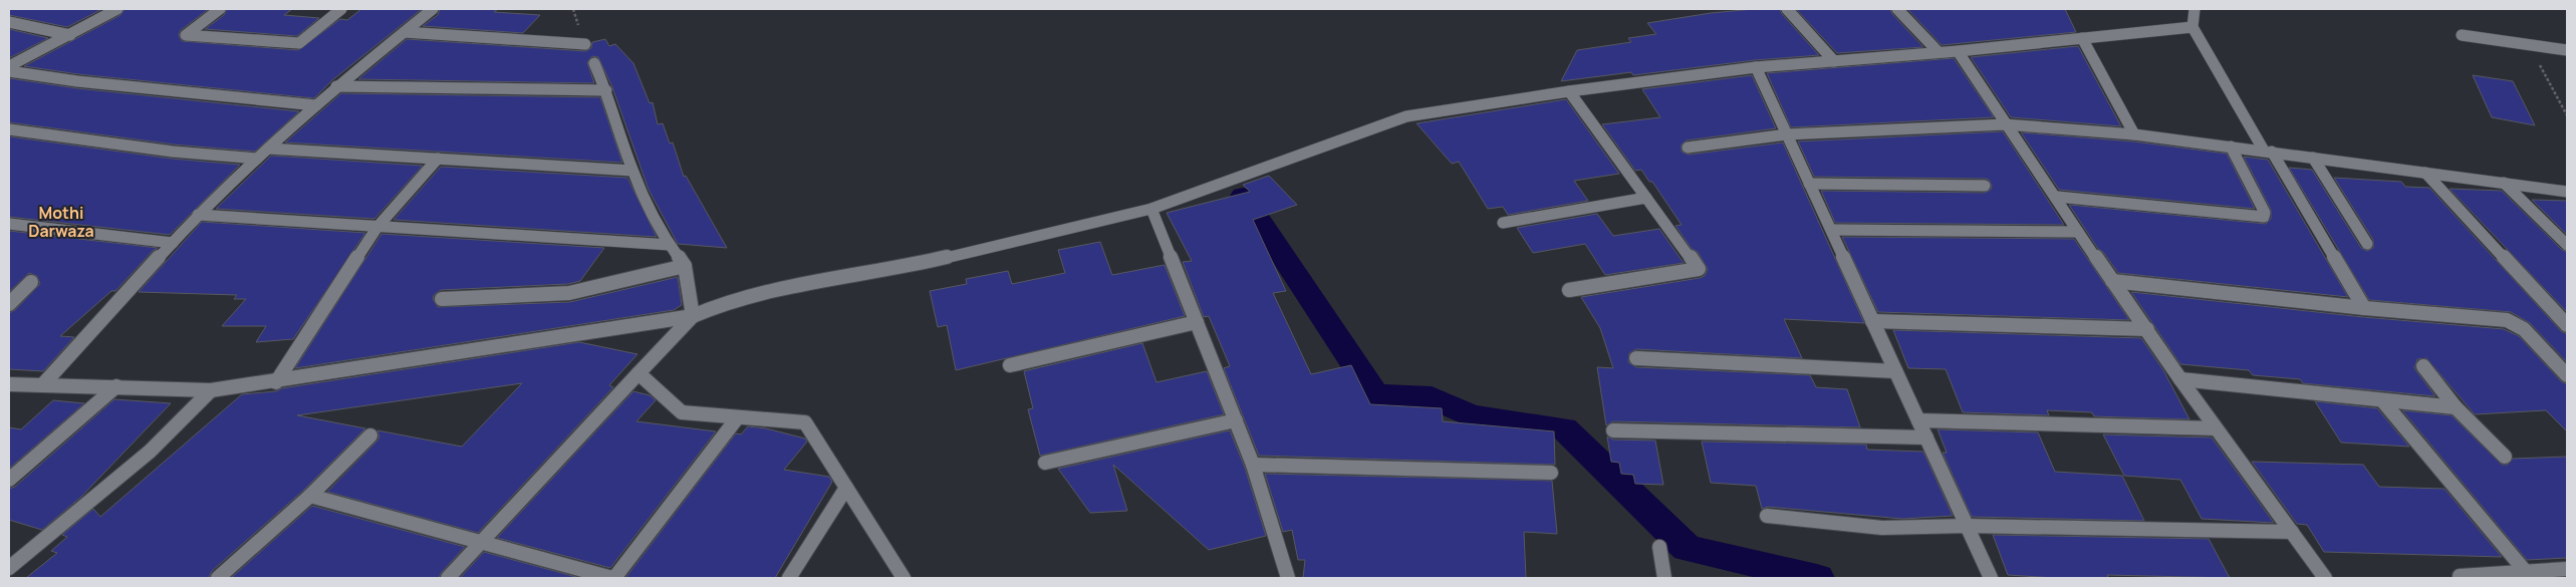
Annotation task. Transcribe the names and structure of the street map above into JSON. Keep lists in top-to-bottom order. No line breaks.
{"districts":["Mothi Darwaza"]}
